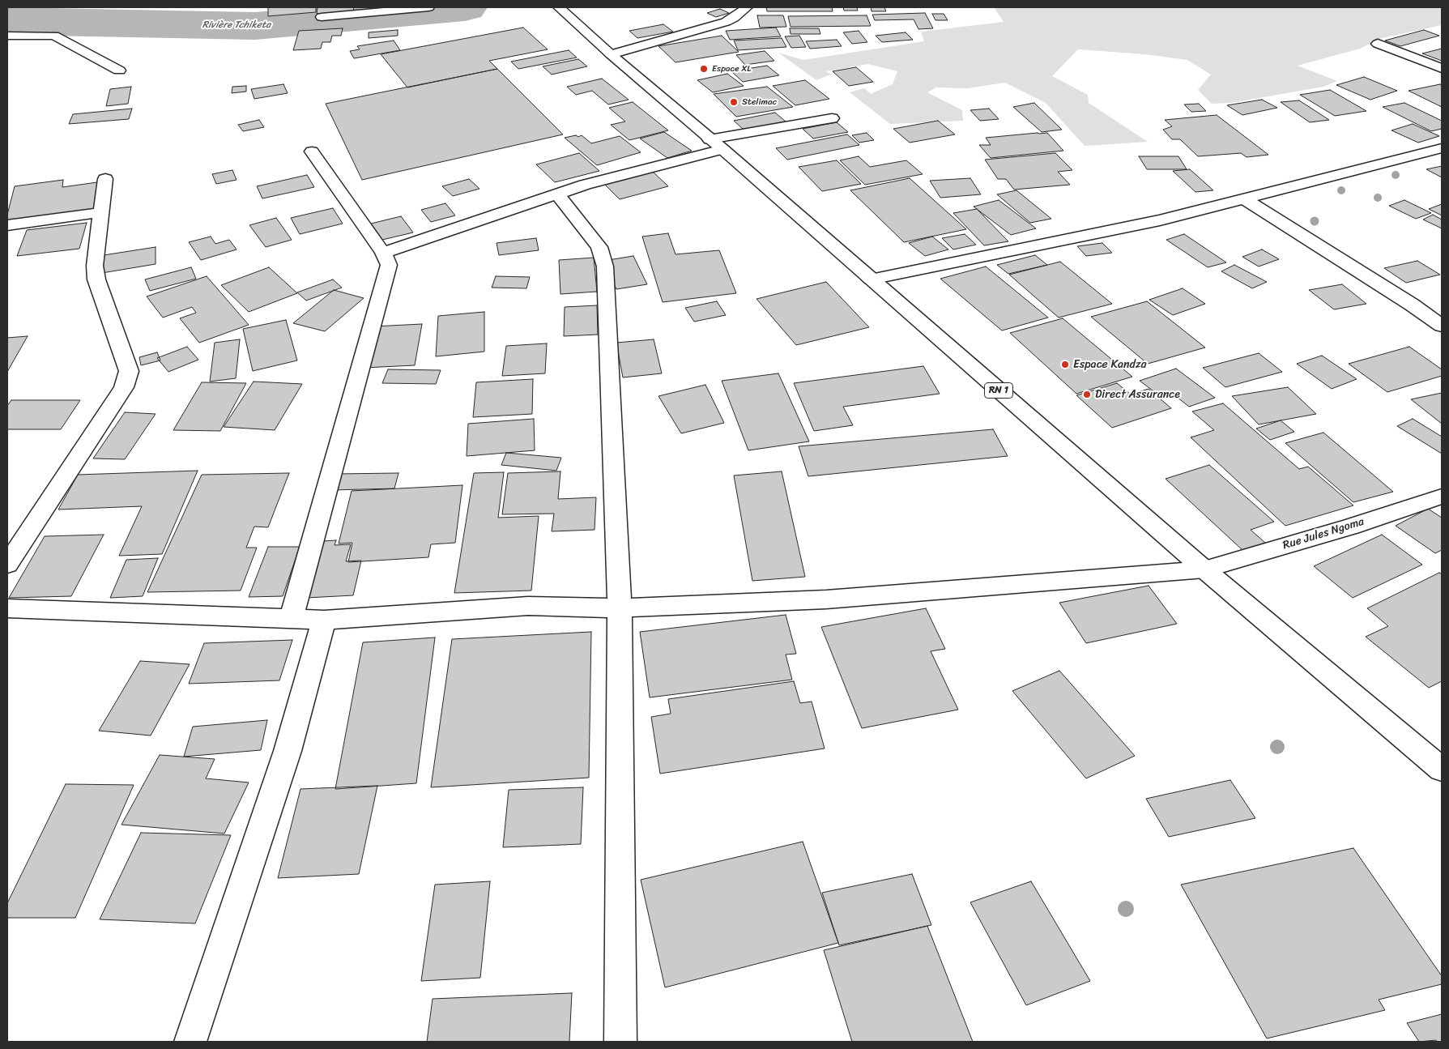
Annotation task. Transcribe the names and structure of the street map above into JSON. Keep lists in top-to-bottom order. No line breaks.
{"streets":{"main road":["RN 1","Rue Jules Ngoma"]},"crossings":[["RN 1","Rue Jules Ngoma"]],"water":["Rivière Tchiketa"],"places":["Espace XL","Stelimac","Espace Kandza","Direct Assurance"]}
